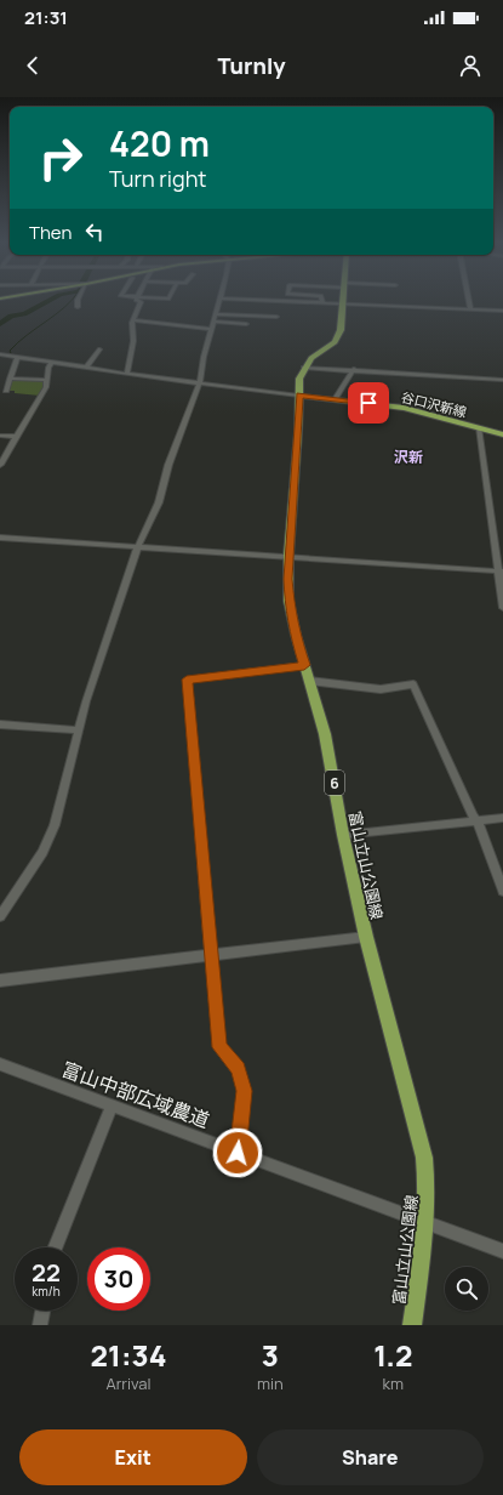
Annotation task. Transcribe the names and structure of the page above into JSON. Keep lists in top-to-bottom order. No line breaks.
{"streets":{"main road":["谷口沢新線","6","富山立山公園線"],"street":["富山中部広域農道"]},"crossings":[["谷口沢新線","富山立山公園線"],["富山立山公園線","富山中部広域農道"]],"districts":["沢新"],"page":{"status":"21:31","header":"Turnly","turn":["420 m","Turn right"],"then":"Then","speed":"22 km/h","limit":"30","eta":["21:34","Arrival","3","min","1.2","km"],"buttons":["Exit","Share"]}}
